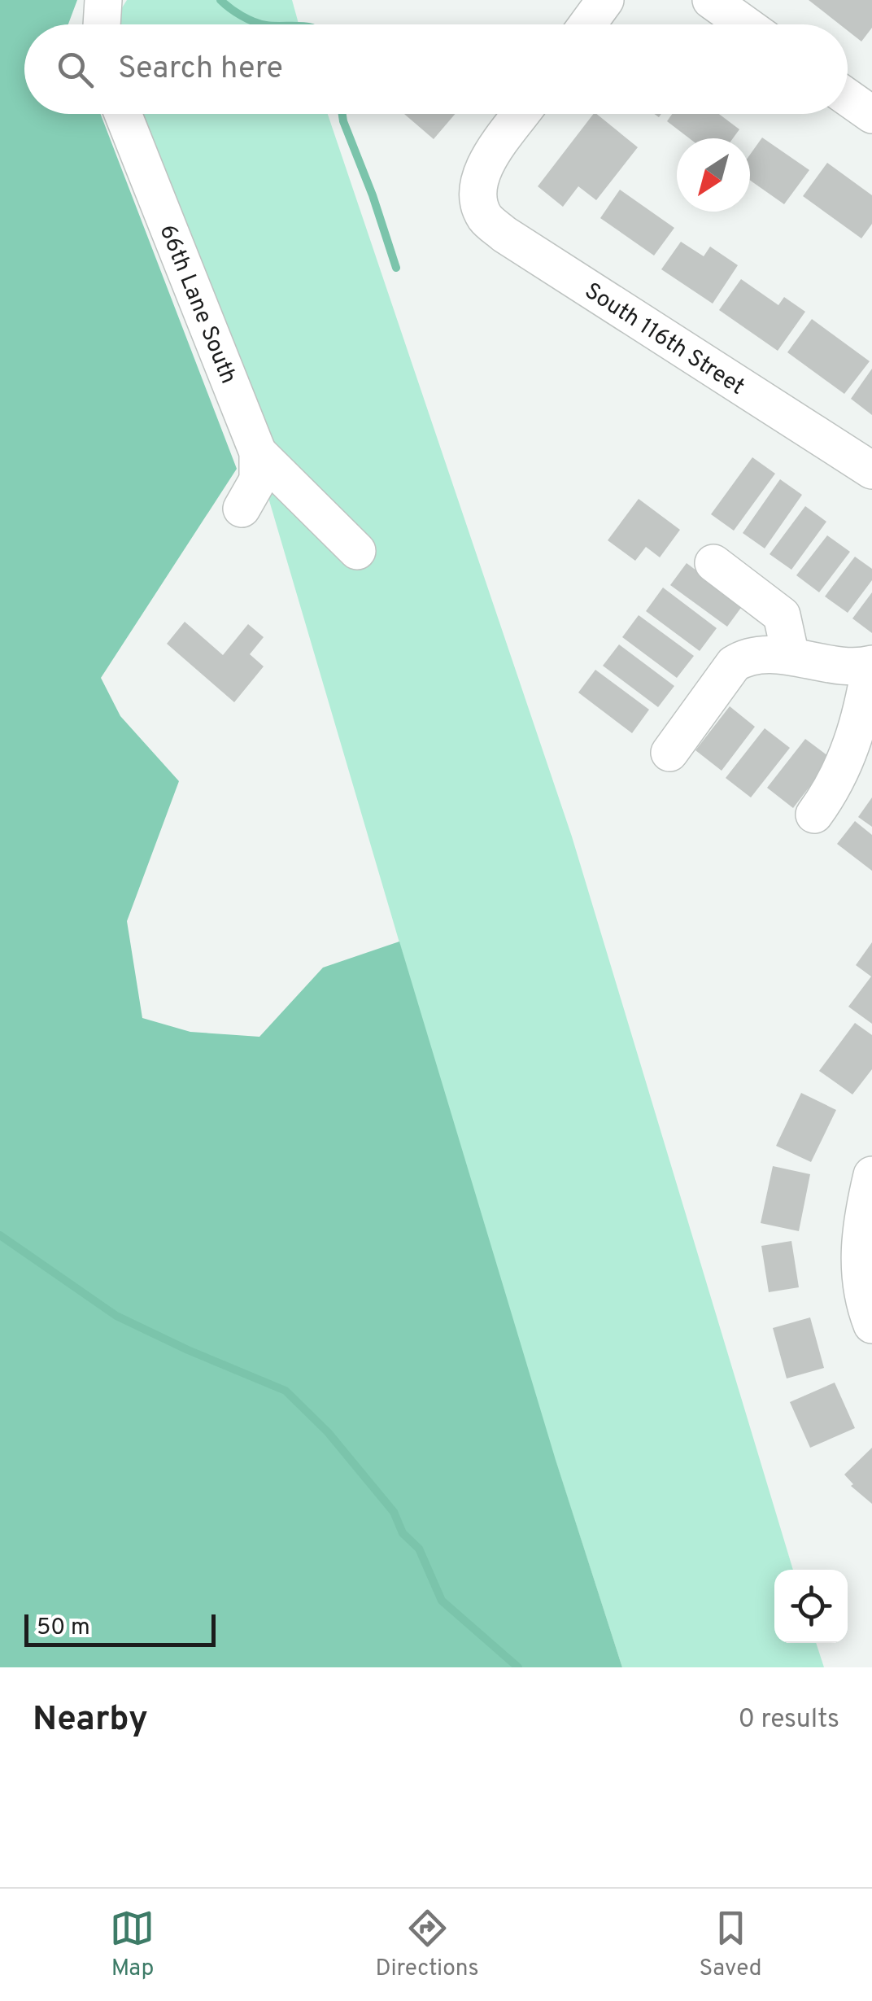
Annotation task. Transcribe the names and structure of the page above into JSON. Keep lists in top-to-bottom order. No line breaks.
{"streets":{"street":["66th Lane South","South 116th Street"]},"scale_bar":"50 m","north":"bottom left","page":{"search":"Search here","scale":"50 m","heading":["Nearby","0 results"],"nav":["Map","Directions","Saved"]}}
